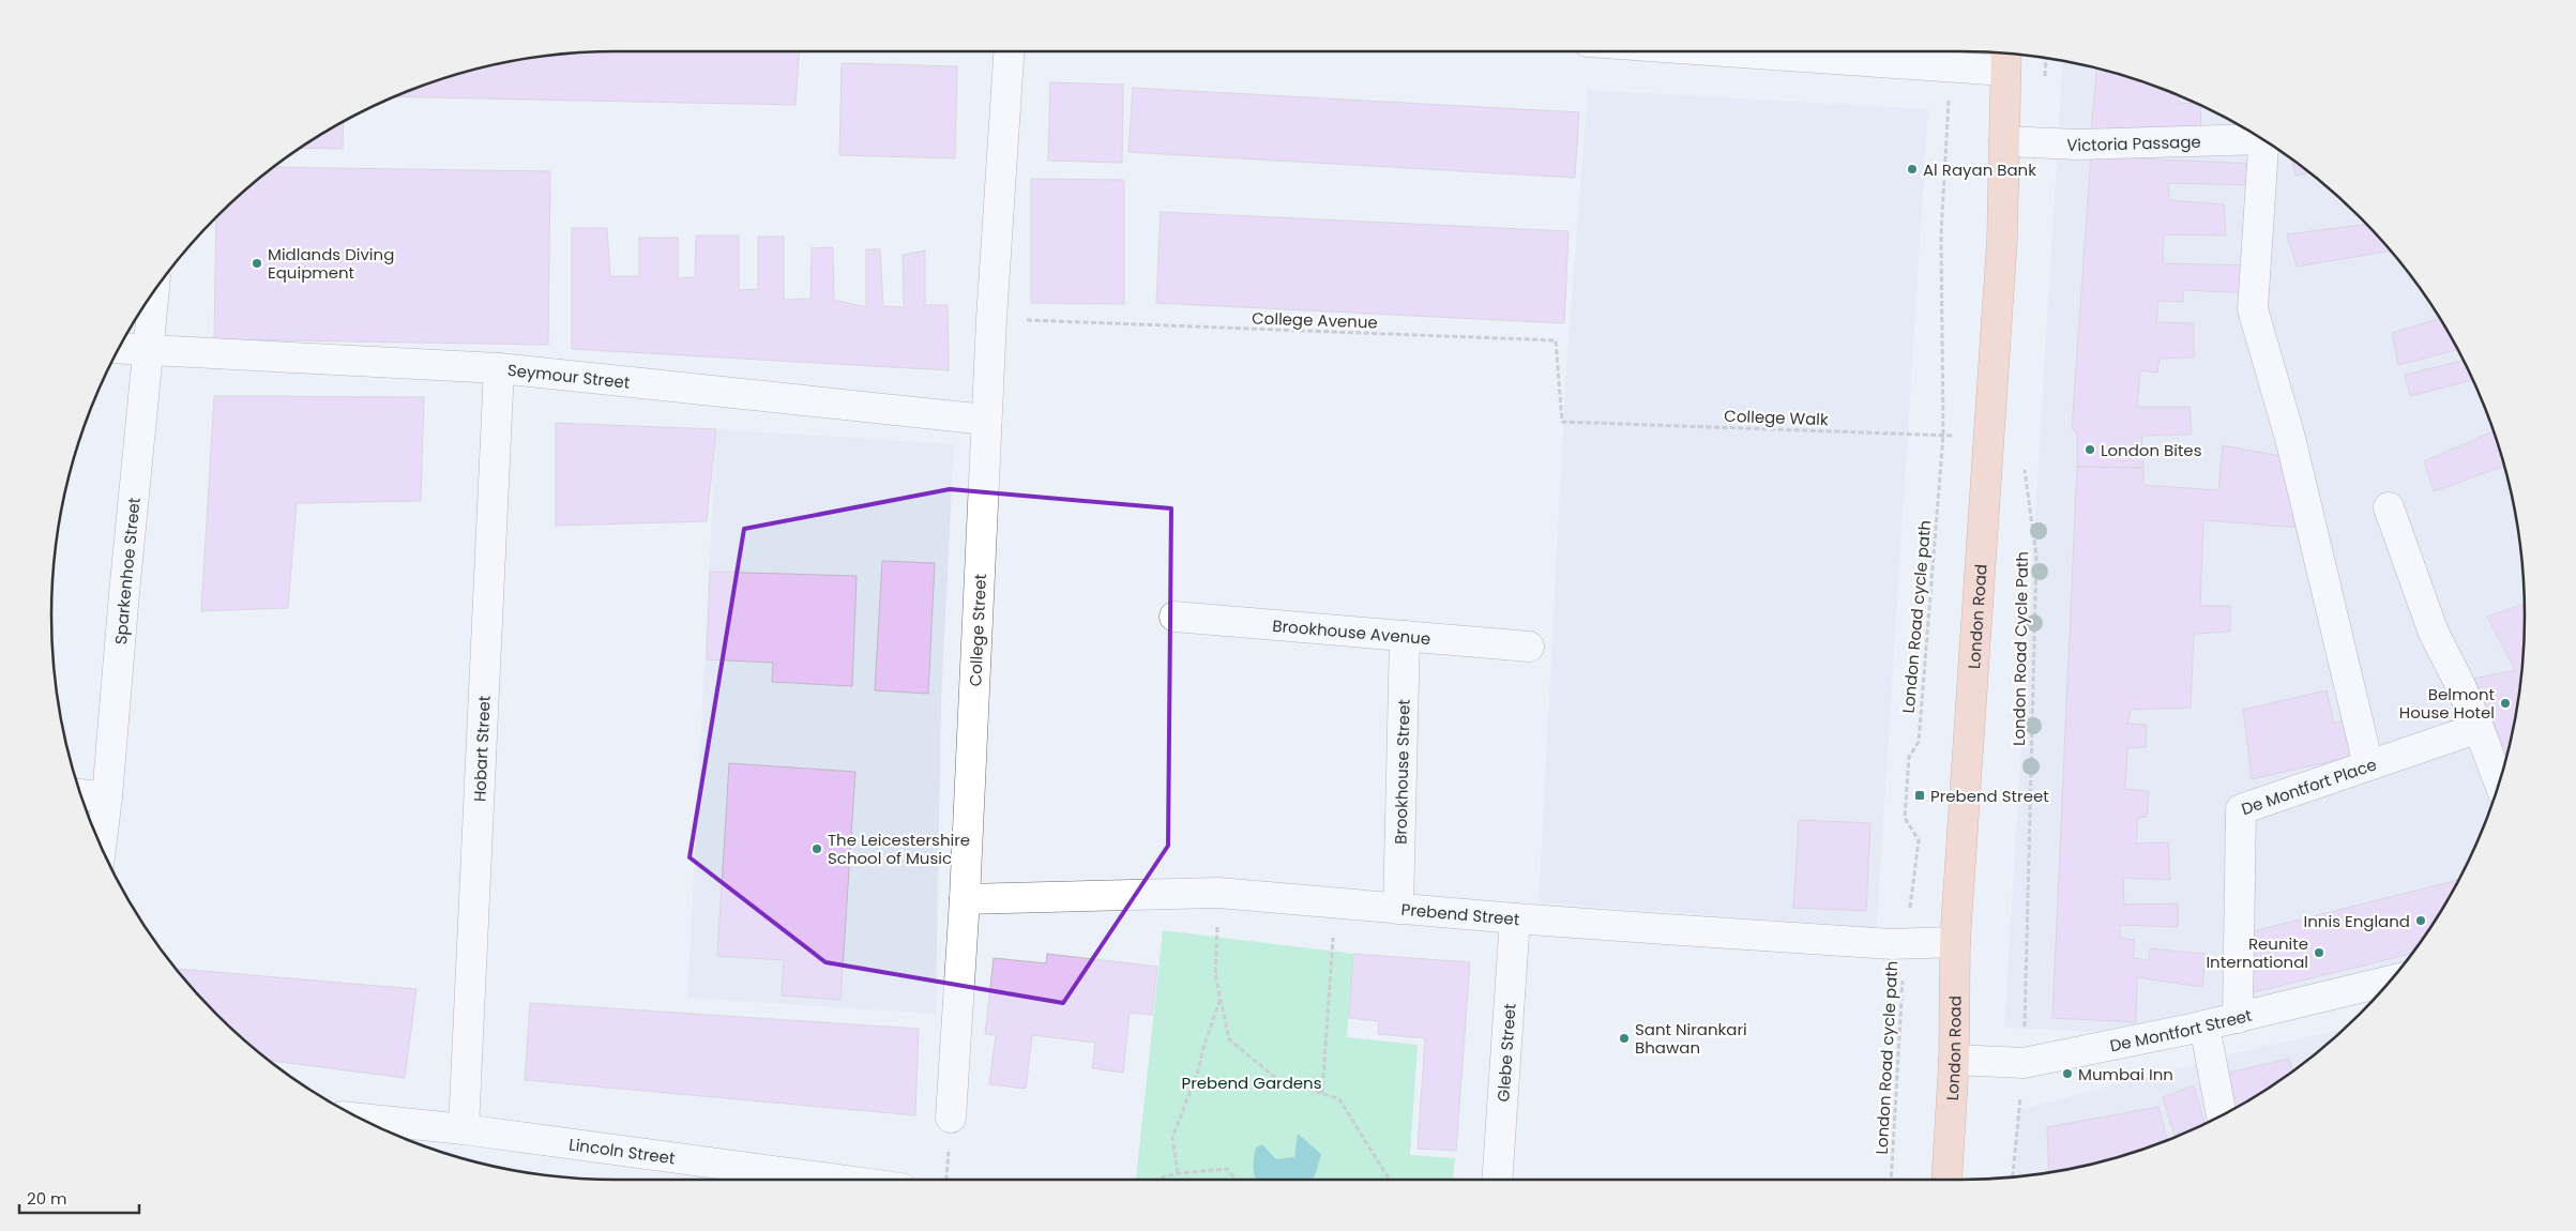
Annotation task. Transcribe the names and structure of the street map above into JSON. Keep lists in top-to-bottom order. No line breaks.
{"streets":{"main road":["London Road"],"street":["Victoria Passage","Seymour Street","Sparkenhoe Street","College Street","Brookhouse Avenue","Hobart Street","Brookhouse Street","De Montfort Place","Prebend Street","De Montfort Street","Glebe Street","Lincoln Street"],"path":["College Avenue","College Walk","London Road cycle path","London Road Cycle Path"]},"crossings":[["Victoria Passage","London Road"],["College Avenue","College Walk"],["College Avenue","College Street"],["Seymour Street","Sparkenhoe Street"],["Seymour Street","College Street"],["Seymour Street","Hobart Street"],["College Walk","London Road"],["College Walk","London Road cycle path"],["London Road","Prebend Street"],["London Road","De Montfort Street"],["London Road cycle path","Prebend Street"],["College Street","Prebend Street"],["Brookhouse Avenue","Brookhouse Street"],["London Road Cycle Path","De Montfort Street"],["Hobart Street","Lincoln Street"],["Brookhouse Street","Prebend Street"],["De Montfort Place","De Montfort Street"],["Prebend Street","Glebe Street"]],"parks":["Prebend Gardens"],"places":{"other":["Al Rayan Bank","Midlands Diving Equipment","London Bites","Belmont House Hotel","The Leicestershire School of Music","Innis England","Reunite International","Sant Nirankari Bhawan","Mumbai Inn"],"transit":["Prebend Street"]},"scale_bar":"20 m"}
